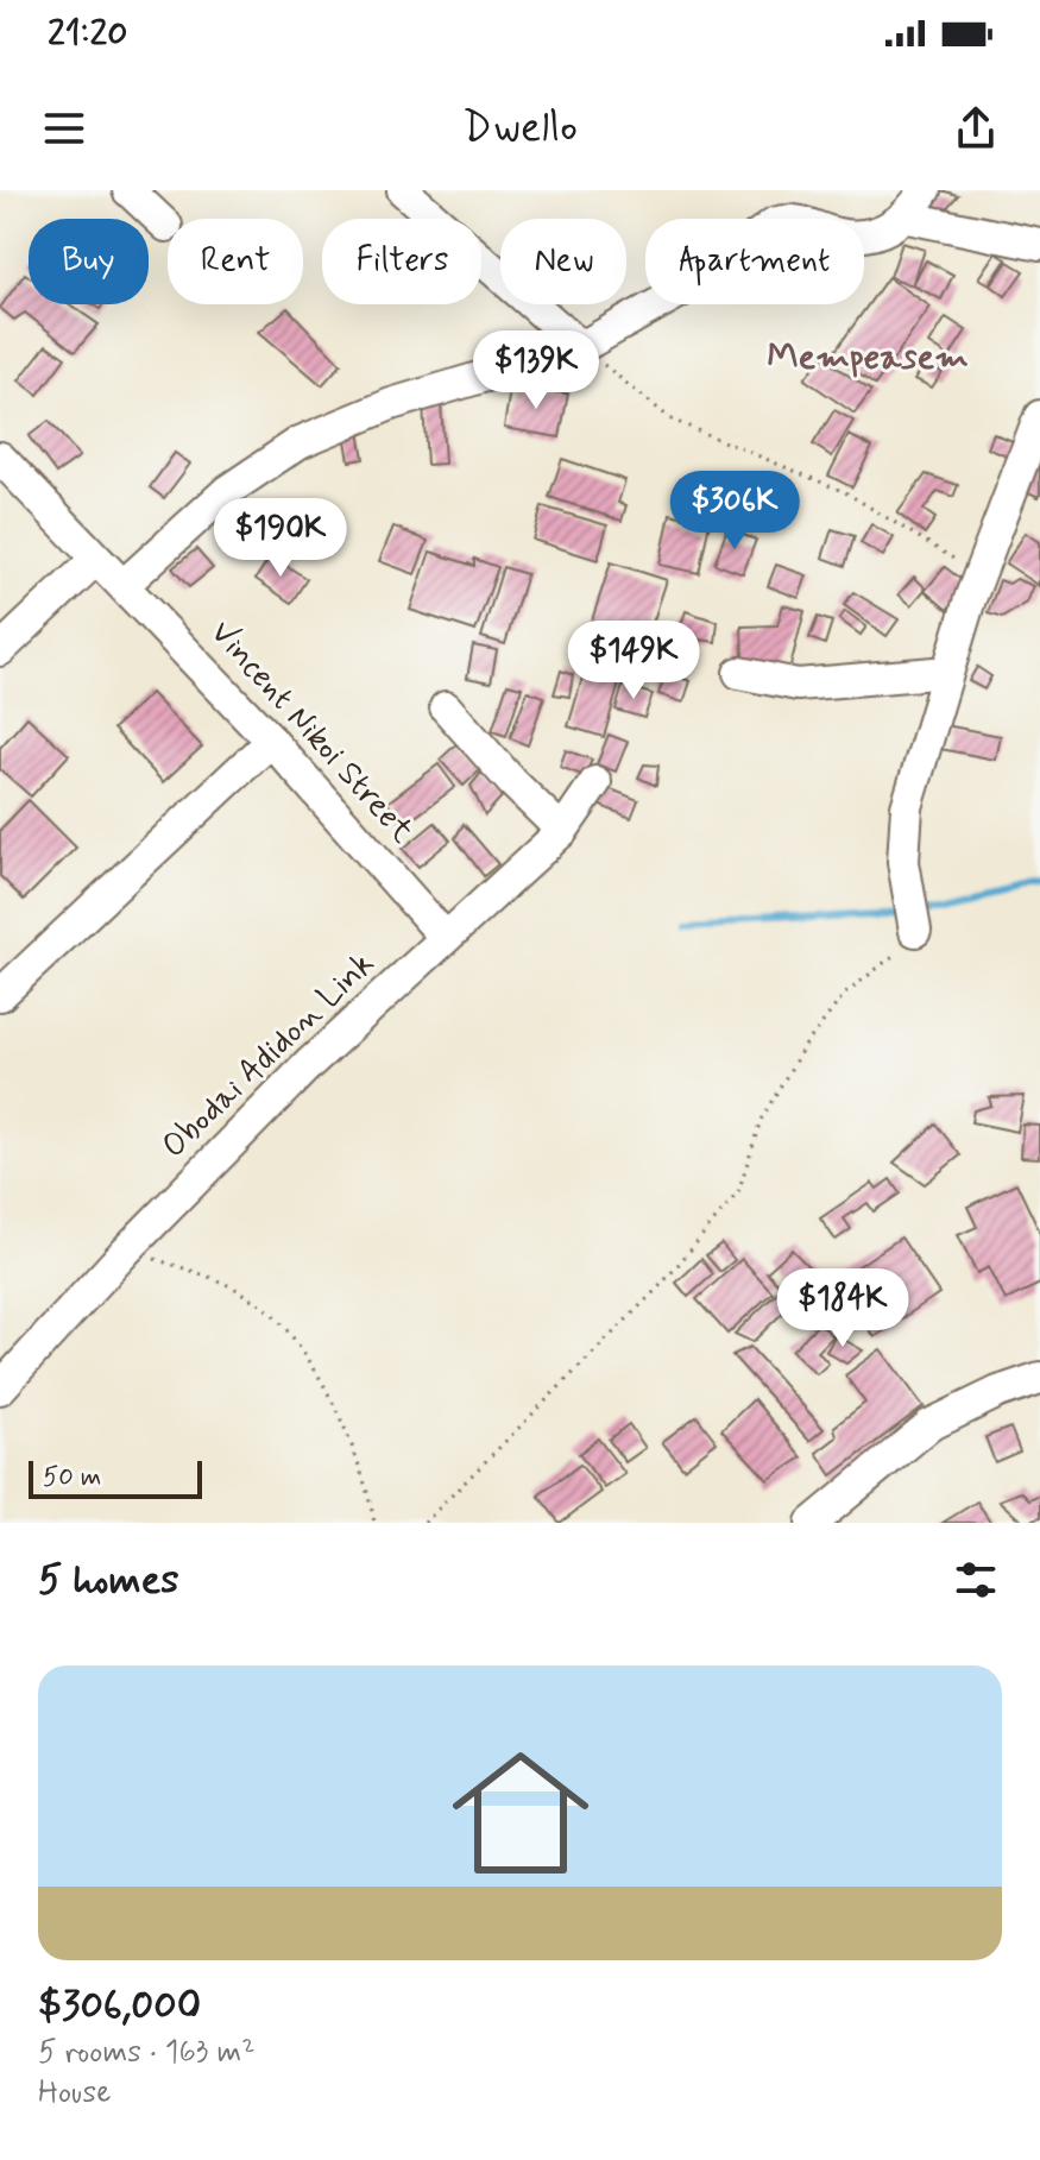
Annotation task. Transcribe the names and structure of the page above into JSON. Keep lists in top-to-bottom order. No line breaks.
{"streets":{"street":["Vincent Nikoi Street","Obodai Adidon Link"]},"crossings":[["Vincent Nikoi Street","Obodai Adidon Link"]],"districts":["Mempeasem"],"scale_bar":"50 m","page":{"status":"21:20","header":"Dwello","chip":["Buy","Rent","Filters","New","Apartment"],"price":["$139K","$306K","$190K","$149K","$184K"],"scale":"50 m","heading":"5 homes","list":[{"name":"$306,000","note":"5 rooms · 163 m² · House"}]}}
